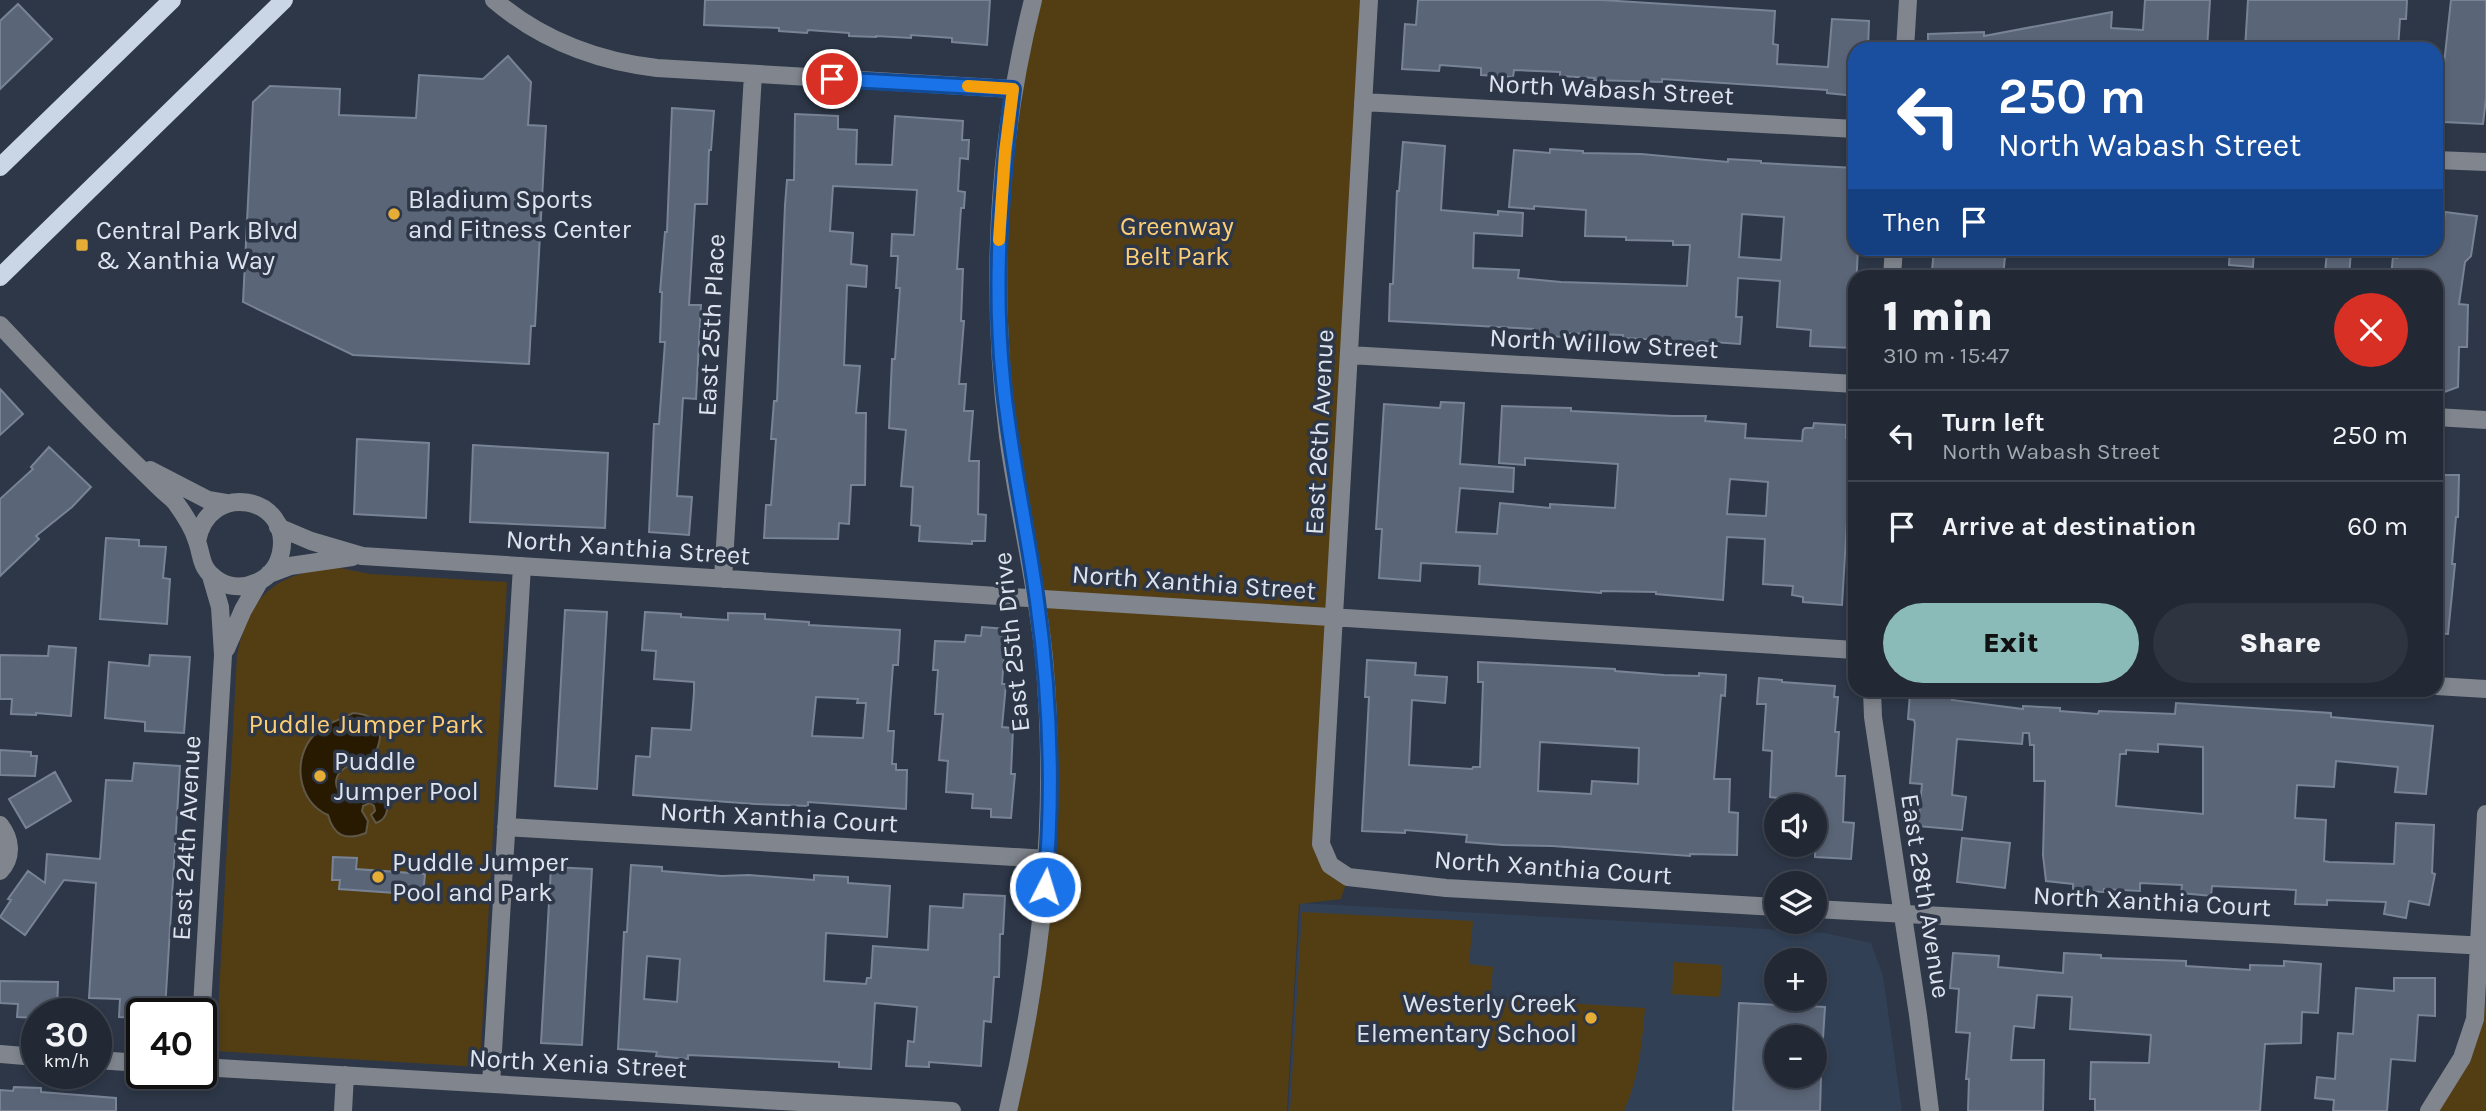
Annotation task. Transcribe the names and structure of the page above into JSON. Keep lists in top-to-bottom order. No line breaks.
{"streets":{"street":["North Wabash Street","East 25th Place","North Willow Street","East 26th Avenue","North Xanthia Street","East 25th Drive","North Xanthia Court","East 24th Avenue","East 28th Avenue","North Xenia Street"]},"crossings":[["North Wabash Street","East 26th Avenue"],["East 25th Place","North Xanthia Street"],["North Willow Street","East 26th Avenue"],["East 26th Avenue","North Xanthia Street"],["East 26th Avenue","North Xanthia Court"],["North Xanthia Street","East 25th Drive"],["North Xanthia Street","East 24th Avenue"],["East 25th Drive","North Xanthia Court"],["North Xanthia Court","East 28th Avenue"]],"parks":["Greenway Belt Park","Puddle Jumper Park"],"places":{"other":["Bladium Sports and Fitness Center","Puddle Jumper Pool","Puddle Jumper Pool and Park","Westerly Creek Elementary School"],"transit":["Central Park Blvd & Xanthia Way"]},"page":{"turn":["250 m","North Wabash Street"],"then":"Then","heading":["1 min","310 m · 15:47"],"list":[{"name":"Turn left","note":"North Wabash Street","value":"250 m"},{"name":"Arrive at destination","value":"60 m"}],"buttons":["Exit","Share"],"map_buttons":["+","−"],"speed":"30 km/h","limit":"40"}}
